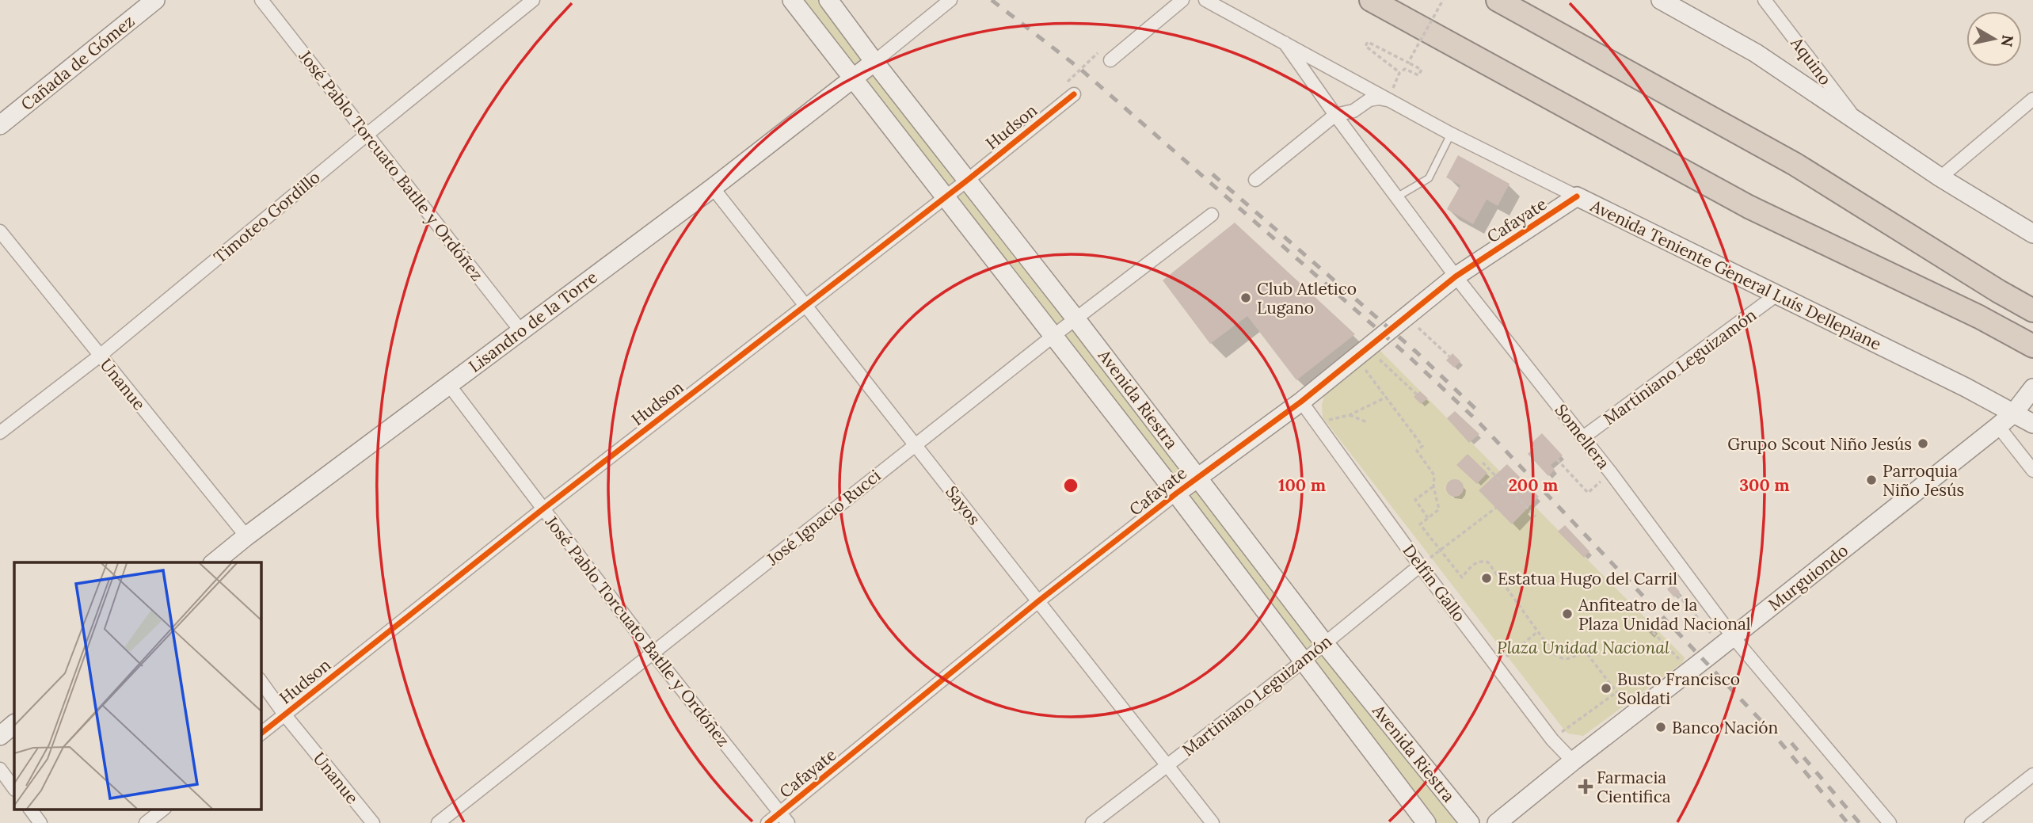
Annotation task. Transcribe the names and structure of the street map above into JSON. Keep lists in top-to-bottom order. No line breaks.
{"streets":{"street":["Aquino","Cañada de Gómez","Hudson","José Pablo Torcuato Batlle y Ordóñez","Timoteo Gordillo","Cafayate","Avenida Teniente General Luís Dellepiane","Lisandro de la Torre","Martiniano Leguizamón","Unanue","Avenida Riestra","Somellera","Sayos","José Ignacio Rucci","Murguiondo","Delfín Gallo"]},"crossings":[["Hudson","José Pablo Torcuato Batlle y Ordóñez"],["Hudson","Unanue"],["Hudson","Avenida Riestra"],["Hudson","Sayos"],["José Pablo Torcuato Batlle y Ordóñez","Timoteo Gordillo"],["José Pablo Torcuato Batlle y Ordóñez","Cafayate"],["José Pablo Torcuato Batlle y Ordóñez","Lisandro de la Torre"],["José Pablo Torcuato Batlle y Ordóñez","José Ignacio Rucci"],["Timoteo Gordillo","Unanue"],["Cafayate","Avenida Teniente General Luís Dellepiane"],["Cafayate","Avenida Riestra"],["Cafayate","Somellera"],["Cafayate","Sayos"],["Cafayate","Delfín Gallo"],["Avenida Teniente General Luís Dellepiane","Martiniano Leguizamón"],["Avenida Teniente General Luís Dellepiane","Somellera"],["Avenida Teniente General Luís Dellepiane","Murguiondo"],["Lisandro de la Torre","Unanue"],["Lisandro de la Torre","Avenida Riestra"],["Lisandro de la Torre","Sayos"],["Martiniano Leguizamón","Avenida Riestra"],["Martiniano Leguizamón","Somellera"],["Martiniano Leguizamón","Sayos"],["Martiniano Leguizamón","Delfín Gallo"],["Avenida Riestra","José Ignacio Rucci"],["Somellera","Murguiondo"],["Sayos","José Ignacio Rucci"],["Murguiondo","Delfín Gallo"]],"parks":["Plaza Unidad Nacional"],"places":{"other":["Club Atletico Lugano","Grupo Scout Niño Jesús","Parroquia Niño Jesús","Estatua Hugo del Carril","Anfiteatro de la Plaza Unidad Nacional","Busto Francisco Soldati","Banco Nación"],"health":["Farmacia Cientifica"]},"north":"right","rings":["100 m","200 m","300 m"]}
